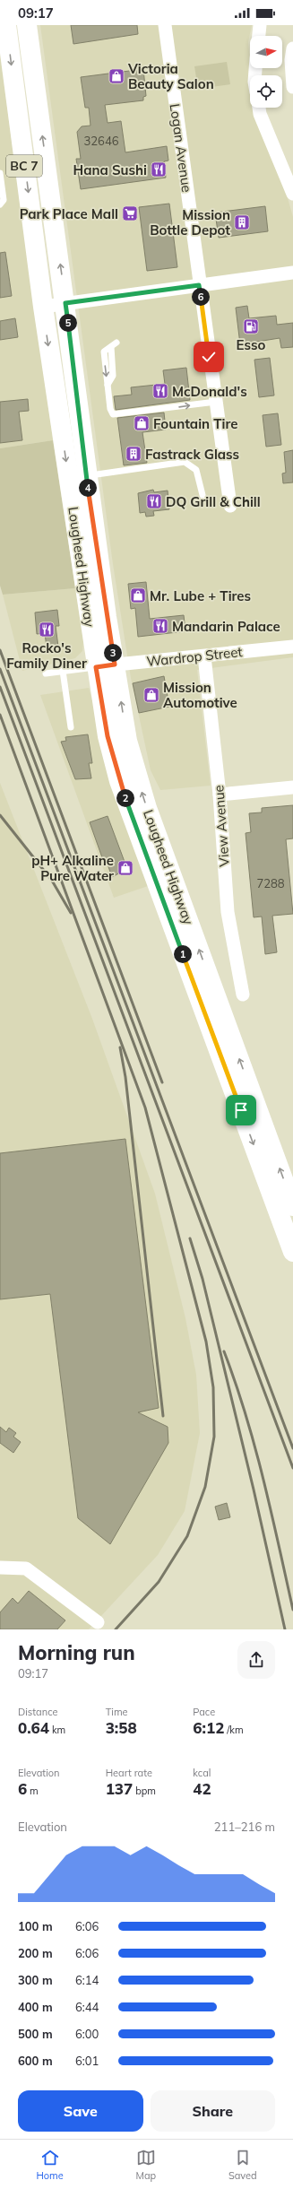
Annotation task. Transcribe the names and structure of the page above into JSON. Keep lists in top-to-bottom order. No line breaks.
{"streets":{"main road":["BC 7","Lougheed Highway"],"street":["Logan Avenue","Wardrop Street","View Avenue"]},"crossings":[["Lougheed Highway","Wardrop Street"],["Wardrop Street","View Avenue"]],"places":{"shop":["Victoria Beauty Salon","Fountain Tire","Mr. Lube + Tires","Mission Automotive","pH+ Alkaline Pure Water"],"restaurant":["Hana Sushi","McDonald's","DQ Grill & Chill","Mandarin Palace","Rocko's Family Diner"],"supermarket":["Park Place Mall"],"building":["Mission Bottle Depot","Fastrack Glass"],"fuel station":["Esso"]},"house_numbers":["32646","7288"],"north":"right","page":{"status":"09:17","pins":["6","5","4","3","2","1"],"heading":["Morning run","09:17"],"stats":[["Distance","0.64 km"],["Time","3:58"],["Pace","6:12 /km"],["Elevation","6 m"],["Heart rate","137 bpm"],["kcal","42"]],"chart":["Elevation","211–216 m"],"list":[{"name":"100 m","note":"6:06"},{"name":"200 m","note":"6:06"},{"name":"300 m","note":"6:14"},{"name":"400 m","note":"6:44"},{"name":"500 m","note":"6:00"},{"name":"600 m","note":"6:01"}],"buttons":["Save","Share"],"tabs":["Home","Map","Saved"]}}
